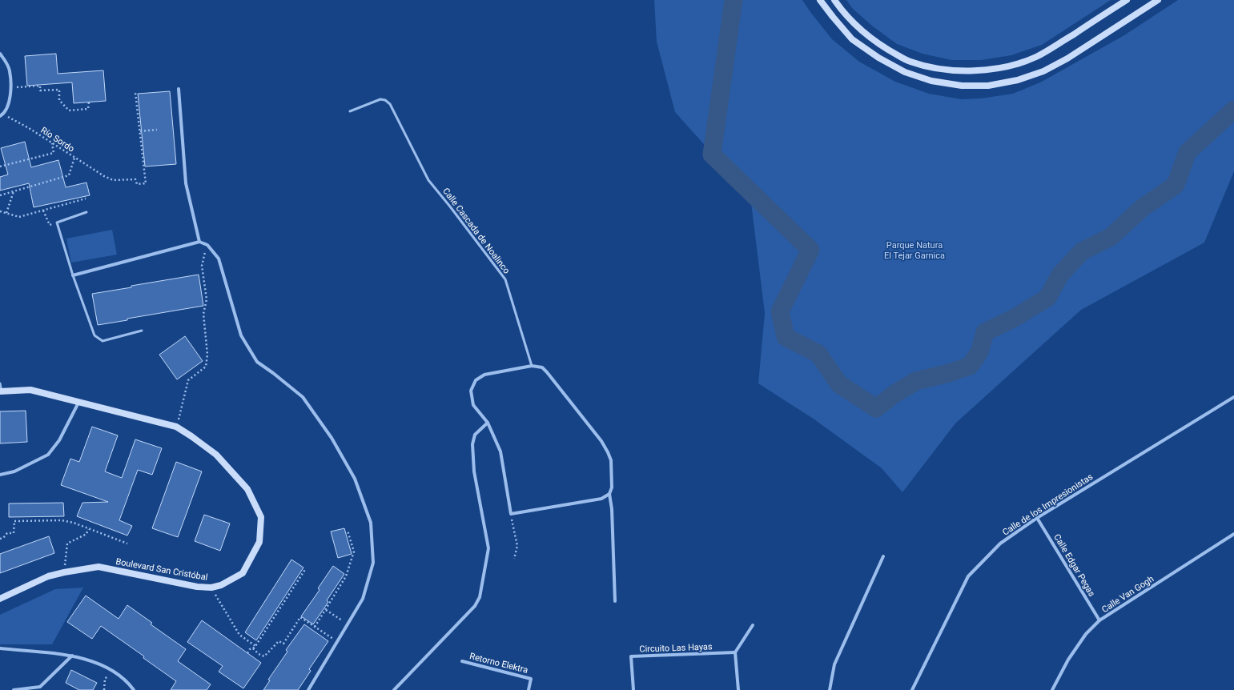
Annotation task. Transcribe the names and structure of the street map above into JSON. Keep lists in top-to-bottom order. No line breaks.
{"streets":{"main road":["Boulevard San Cristóbal"],"street":["Calle de los Impresionistas","Calle Edgar Pegas","Calle Van Gogh","Circuito Las Hayas","Retorno Elektra"],"lane":["Calle Cascada de Noalinco"],"path":["Río Sordo"]},"crossings":[["Calle de los Impresionistas","Calle Edgar Pegas"],["Calle Edgar Pegas","Calle Van Gogh"]],"parks":["Parque Natura El Tejar Garnica"]}
